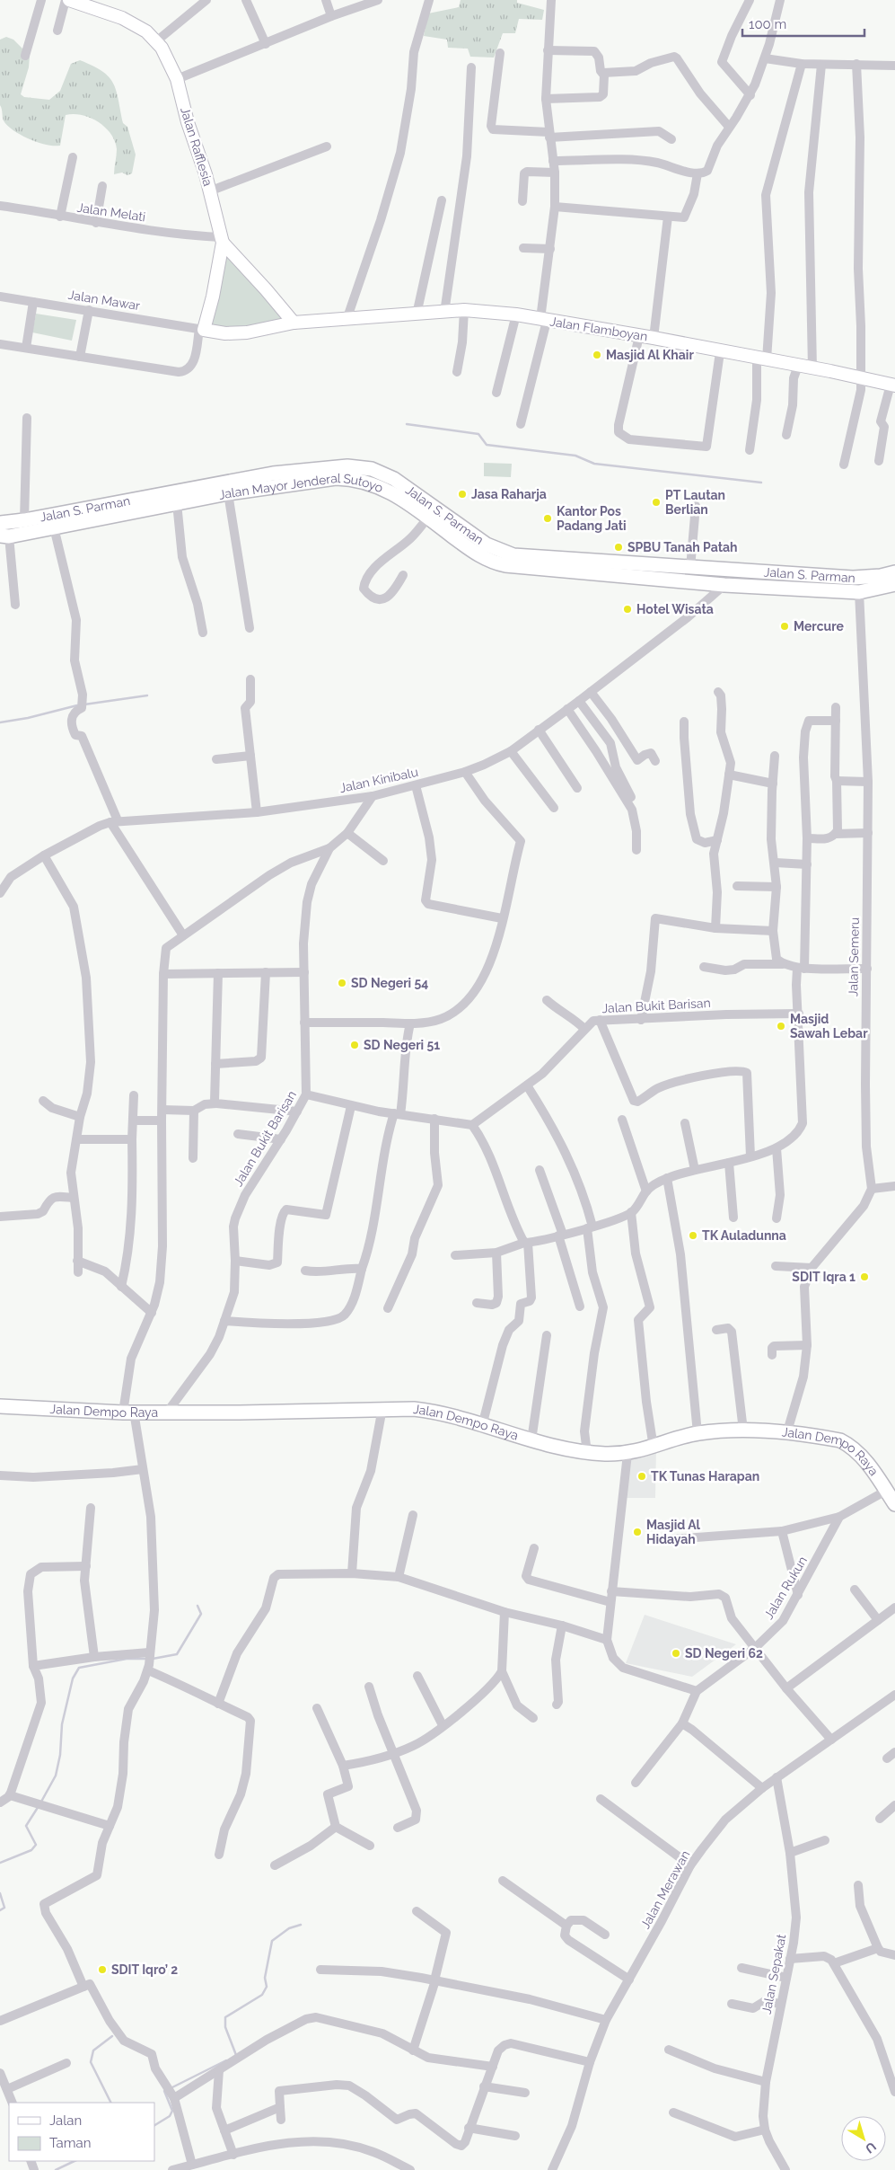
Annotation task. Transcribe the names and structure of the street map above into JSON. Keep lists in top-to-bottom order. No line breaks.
{"streets":{"main road":["Jalan Mayor Jenderal Sutoyo","Jalan S. Parman","Jalan Dempo Raya"],"street":["Jalan Rafflesia","Jalan Melati","Jalan Mawar","Jalan Flamboyan","Jalan Kinibalu","Jalan Semeru","Jalan Bukit Barisan","Jalan Rukun","Jalan Merawan","Jalan Sepakat"]},"crossings":[["Jalan Rafflesia","Jalan Melati"],["Jalan Rafflesia","Jalan Mawar"],["Jalan Rafflesia","Jalan Flamboyan"],["Jalan Mawar","Jalan Flamboyan"],["Jalan Mayor Jenderal Sutoyo","Jalan S. Parman"],["Jalan S. Parman","Jalan Kinibalu"],["Jalan S. Parman","Jalan Semeru"],["Jalan Kinibalu","Jalan Bukit Barisan"],["Jalan Bukit Barisan","Jalan Dempo Raya"],["Jalan Merawan","Jalan Sepakat"]],"places":["Masjid Al Khair","Jasa Raharja","PT Lautan Berlian","Kantor Pos Padang Jati","SPBU Tanah Patah","Hotel Wisata","Mercure","SD Negeri 54","Masjid Sawah Lebar","SD Negeri 51","TK Auladunna","SDIT Iqra 1","TK Tunas Harapan","Masjid Al Hidayah","SD Negeri 62","SDIT Iqro’ 2"],"legend":["Jalan","Taman"],"scale_bar":"100 m","north":"bottom right"}
